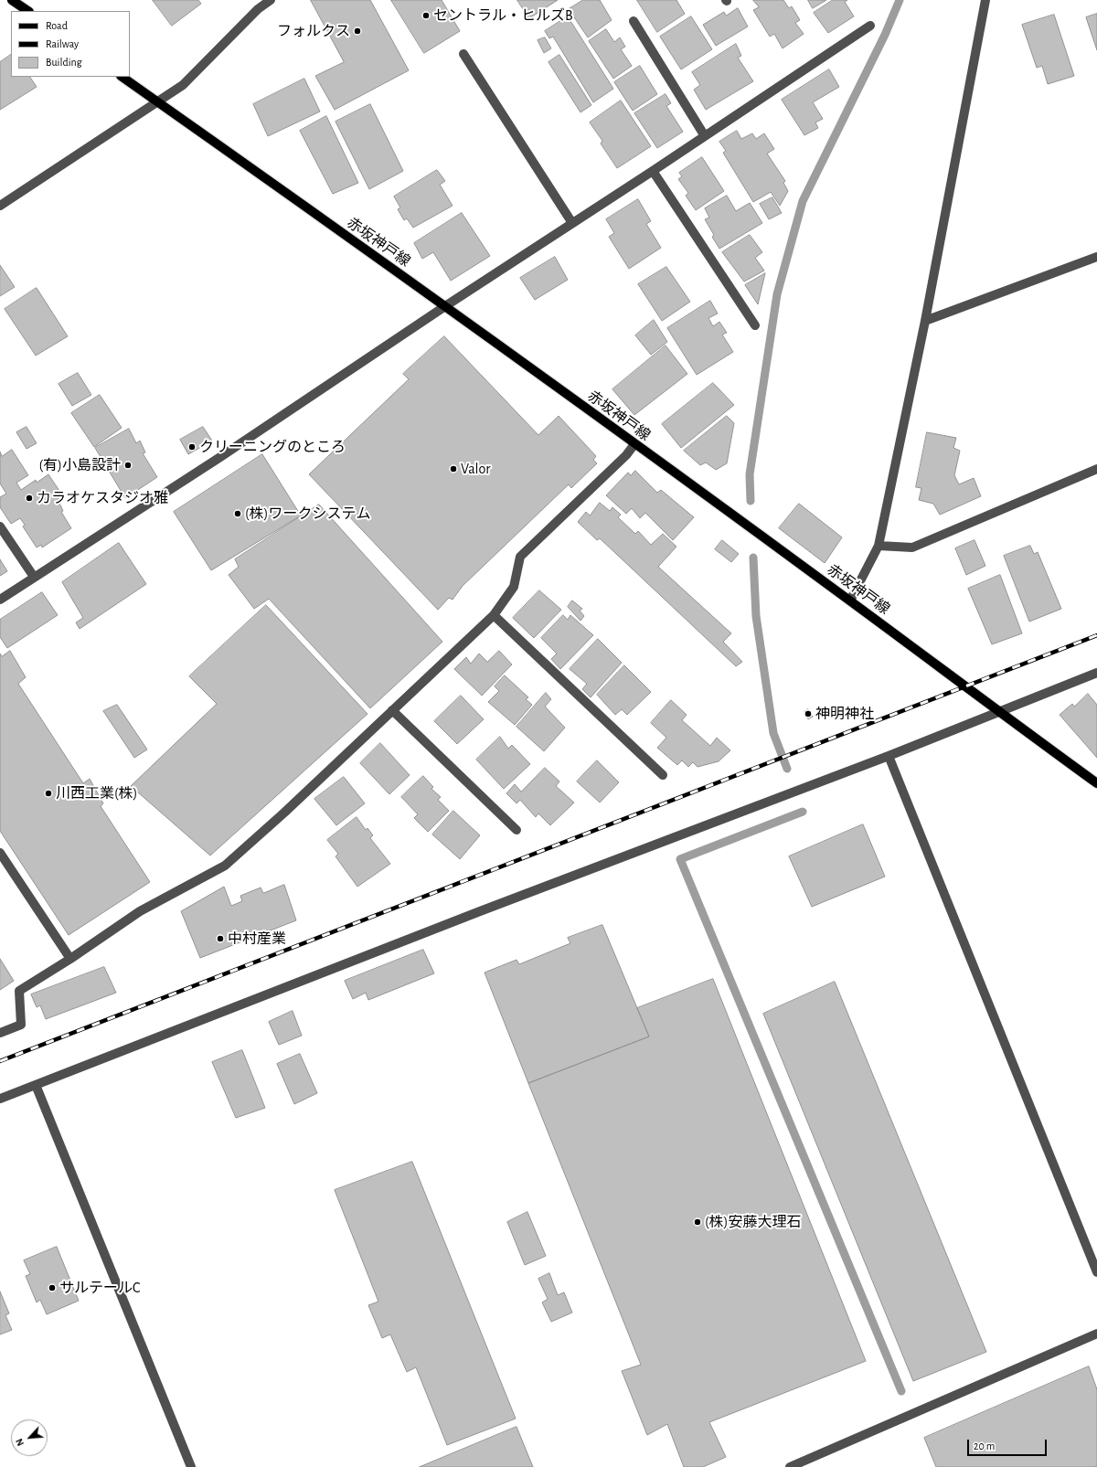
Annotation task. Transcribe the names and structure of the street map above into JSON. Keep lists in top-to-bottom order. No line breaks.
{"streets":{"main road":["赤坂神戸線"]},"places":["セントラル・ヒルズB","フォルクス","クリーニングのところ","(有)小島設計","Valor","カラオケスタジオ雅","(株)ワークシステム","神明神社","川西工業(株)","中村産業","(株)安藤大理石","サルテールC"],"legend":["Road","Railway","Building"],"scale_bar":"20 m","north":"bottom left"}
